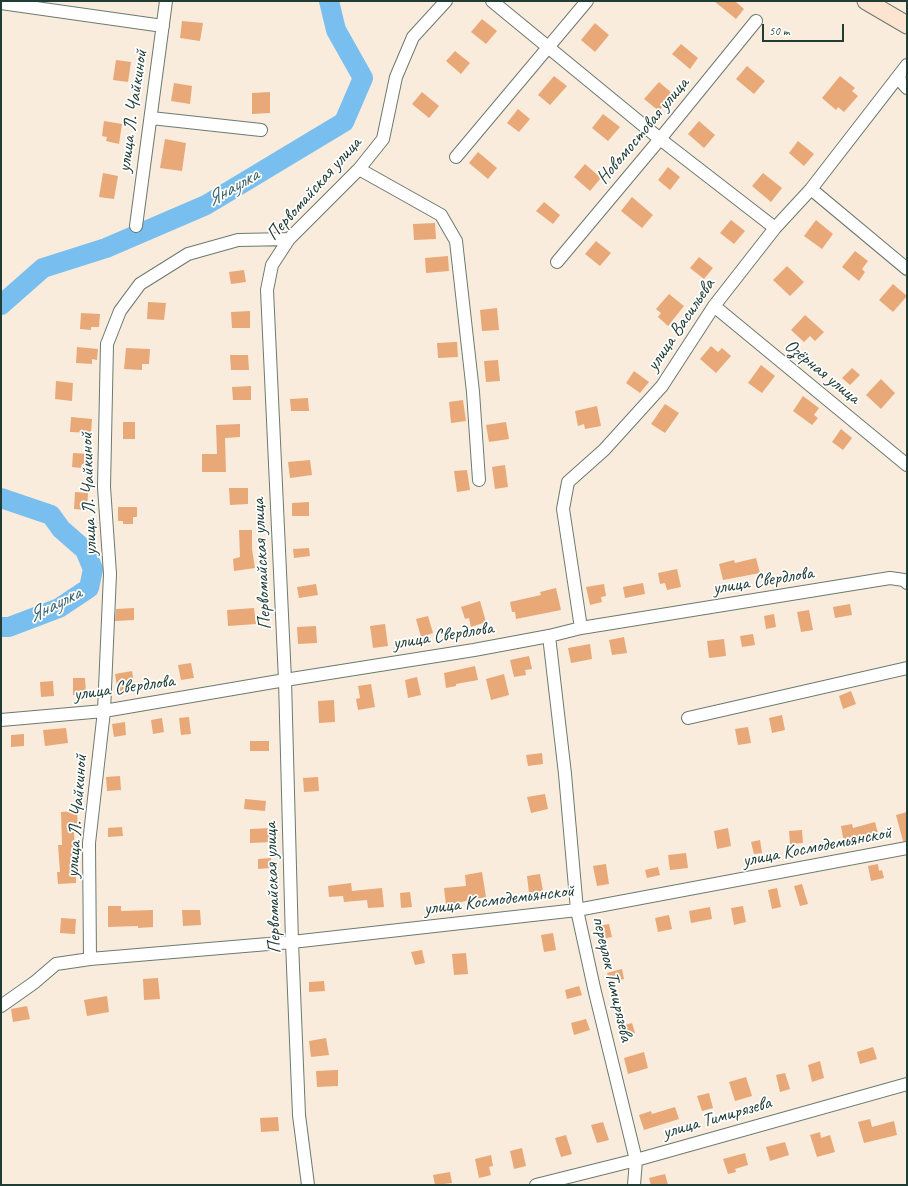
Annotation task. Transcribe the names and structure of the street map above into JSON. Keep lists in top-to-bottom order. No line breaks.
{"streets":{"street":["улица Л. Чайкиной","Новомостовая улица","Первомайская улица","улица Васильева","Озёрная улица","улица Свердлова","улица Космодемьянской","переулок Тимирязева","улица Тимирязева"]},"crossings":[["улица Л. Чайкиной","Первомайская улица"],["улица Л. Чайкиной","улица Свердлова"],["улица Л. Чайкиной","улица Космодемьянской"],["Первомайская улица","улица Свердлова"],["Первомайская улица","улица Космодемьянской"],["улица Васильева","Озёрная улица"],["улица Васильева","улица Свердлова"],["улица Свердлова","переулок Тимирязева"],["улица Космодемьянской","переулок Тимирязева"],["переулок Тимирязева","улица Тимирязева"]],"water":["Янаулка"],"scale_bar":"50 m"}
